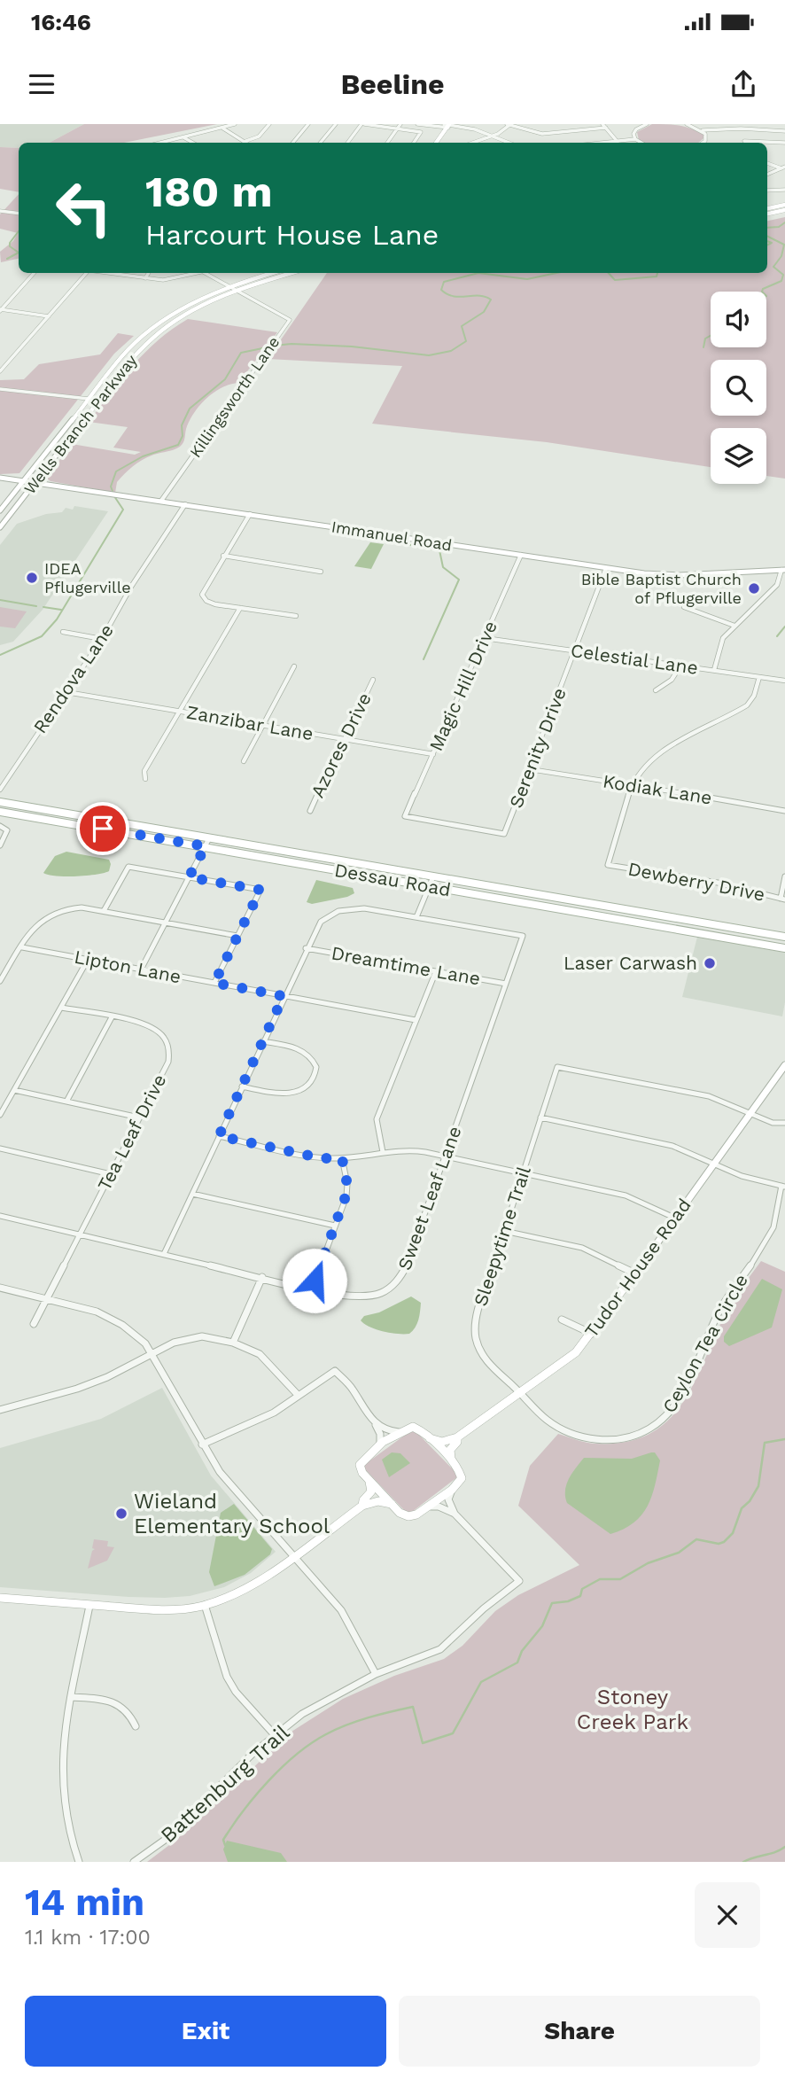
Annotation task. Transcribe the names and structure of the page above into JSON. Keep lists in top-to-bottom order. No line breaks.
{"streets":{"main road":["Dessau Road"],"street":["Killingsworth Lane","Wells Branch Parkway","Immanuel Road","Celestial Lane","Rendova Lane","Magic Hill Drive","Zanzibar Lane","Azores Drive","Serenity Drive","Kodiak Lane","Dewberry Drive","Dreamtime Lane","Lipton Lane","Tea Leaf Drive","Sweet Leaf Lane","Sleepytime Trail","Tudor House Road","Ceylon Tea Circle","Battenburg Trail"]},"crossings":[["Killingsworth Lane","Wells Branch Parkway"],["Killingsworth Lane","Immanuel Road"],["Wells Branch Parkway","Immanuel Road"],["Immanuel Road","Rendova Lane"],["Immanuel Road","Magic Hill Drive"],["Immanuel Road","Serenity Drive"],["Celestial Lane","Magic Hill Drive"],["Celestial Lane","Serenity Drive"],["Rendova Lane","Zanzibar Lane"],["Magic Hill Drive","Zanzibar Lane"],["Magic Hill Drive","Serenity Drive"],["Zanzibar Lane","Azores Drive"],["Serenity Drive","Kodiak Lane"],["Dreamtime Lane","Sweet Leaf Lane"],["Tea Leaf Drive","Sweet Leaf Lane"],["Sleepytime Trail","Tudor House Road"],["Sleepytime Trail","Ceylon Tea Circle"],["Tudor House Road","Ceylon Tea Circle"]],"parks":["Stoney Creek Park"],"places":["IDEA Pflugerville","Bible Baptist Church of Pflugerville","Laser Carwash","Wieland Elementary School"],"page":{"status":"16:46","header":"Beeline","turn":["180 m","Harcourt House Lane"],"heading":["14 min","1.1 km · 17:00"],"buttons":["Exit","Share"]}}
